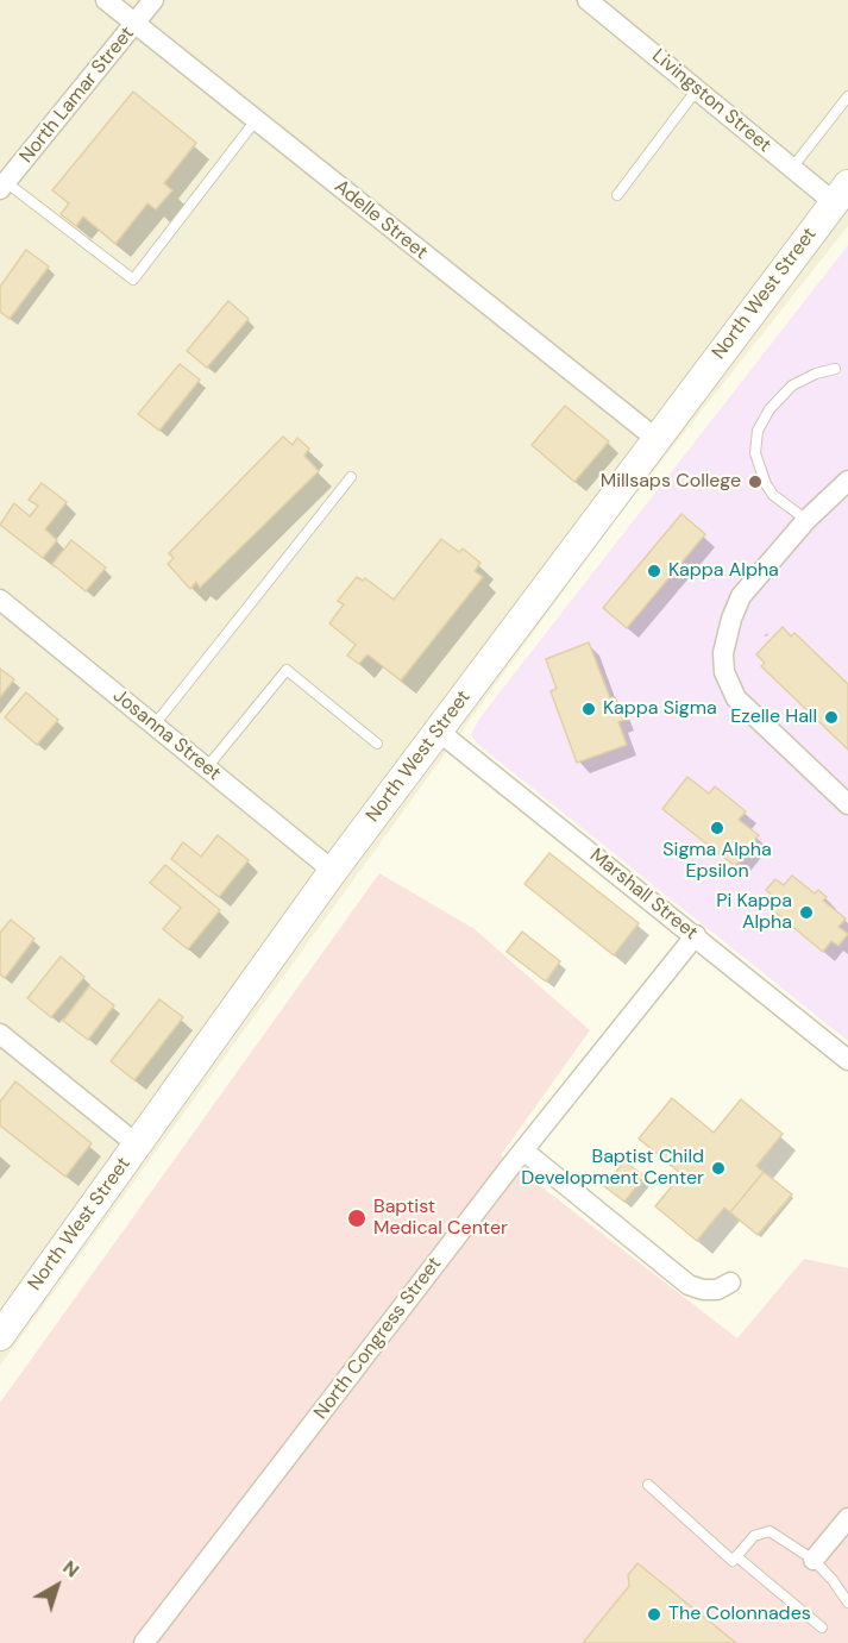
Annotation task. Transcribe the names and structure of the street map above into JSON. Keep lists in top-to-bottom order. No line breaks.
{"streets":{"street":["North Lamar Street","Livingston Street","Adelle Street","North West Street","Josanna Street","Marshall Street","North Congress Street"]},"crossings":[["North Lamar Street","Adelle Street"],["Livingston Street","North West Street"],["Adelle Street","North West Street"],["North West Street","Josanna Street"],["North West Street","Marshall Street"],["Marshall Street","North Congress Street"]],"places":["Millsaps College","Kappa Alpha","Kappa Sigma","Ezelle Hall","Sigma Alpha Epsilon","Pi Kappa Alpha","Baptist Child Development Center","Baptist Medical Center","The Colonnades"],"north":"top right"}
